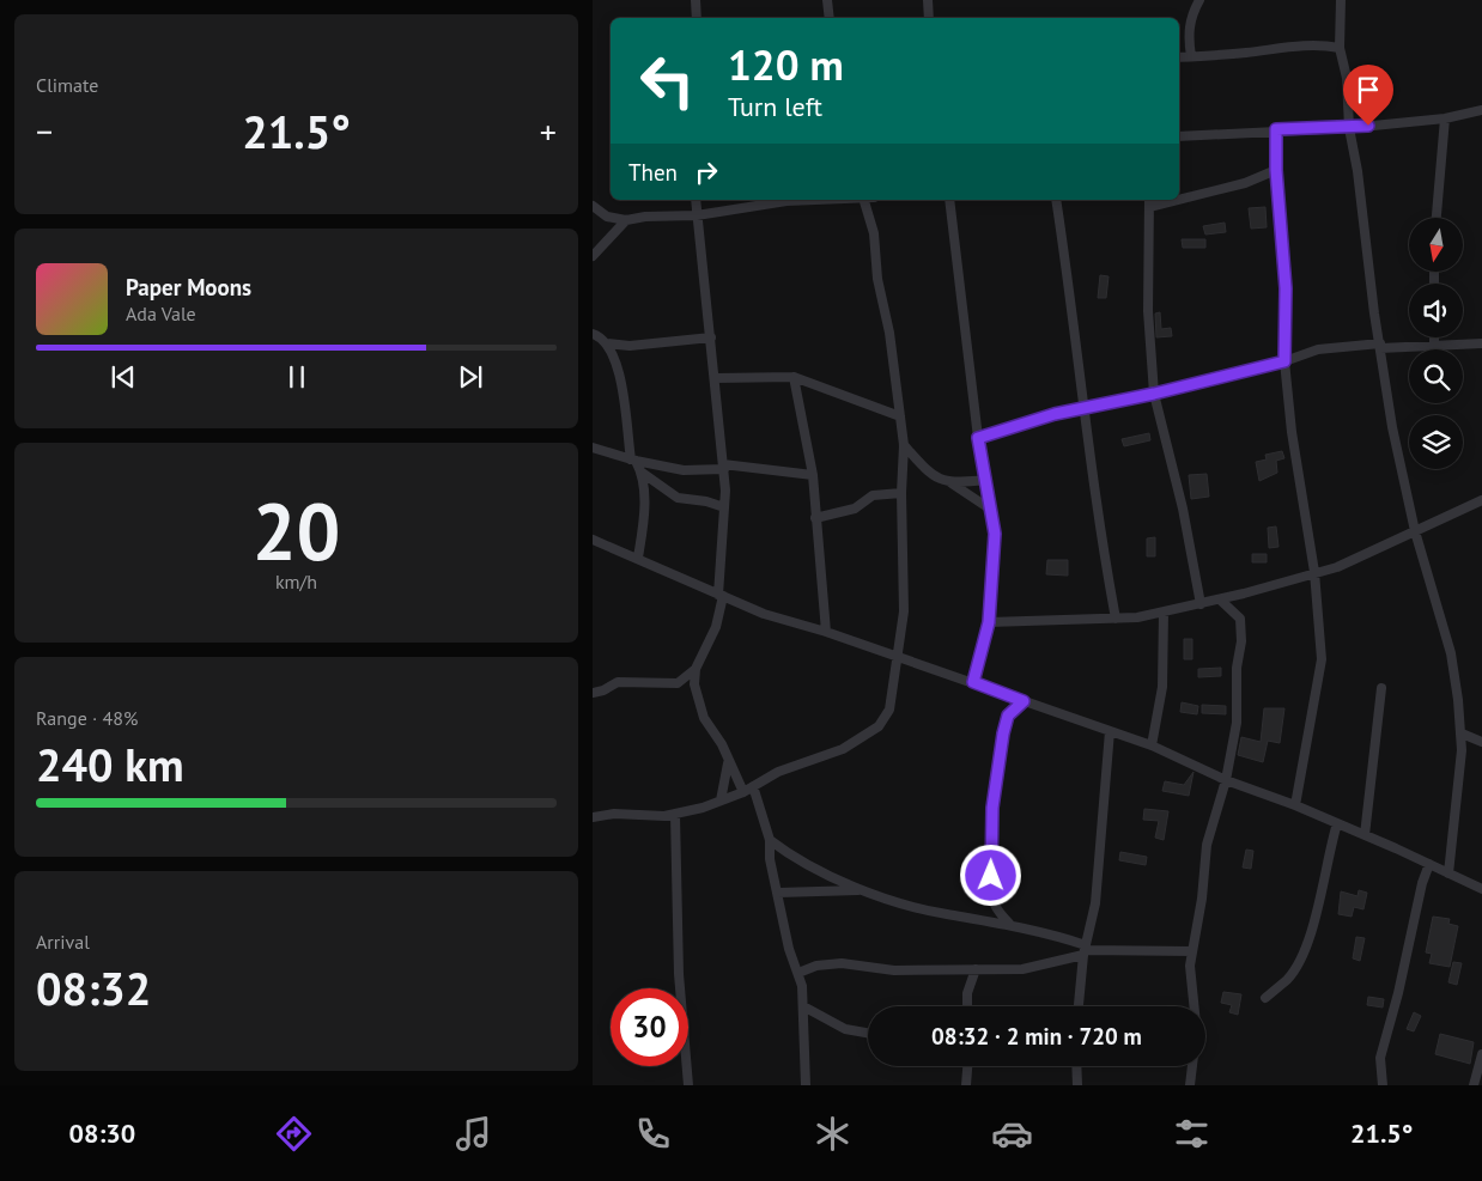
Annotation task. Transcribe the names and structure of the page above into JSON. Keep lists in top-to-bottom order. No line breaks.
{"north":"bottom","page":{"tile":["Climate",["20","km/h"],["Range · 48%","240 km"],["Arrival","08:32"]],"turn":["120 m","Turn left"],"heat":["−","21.5°","+"],"then":"Then","song":["Paper Moons","Ada Vale"],"limit":"30","trip":"08:32 · 2 min · 720 m","tabs":["08:30","21.5°"]}}
